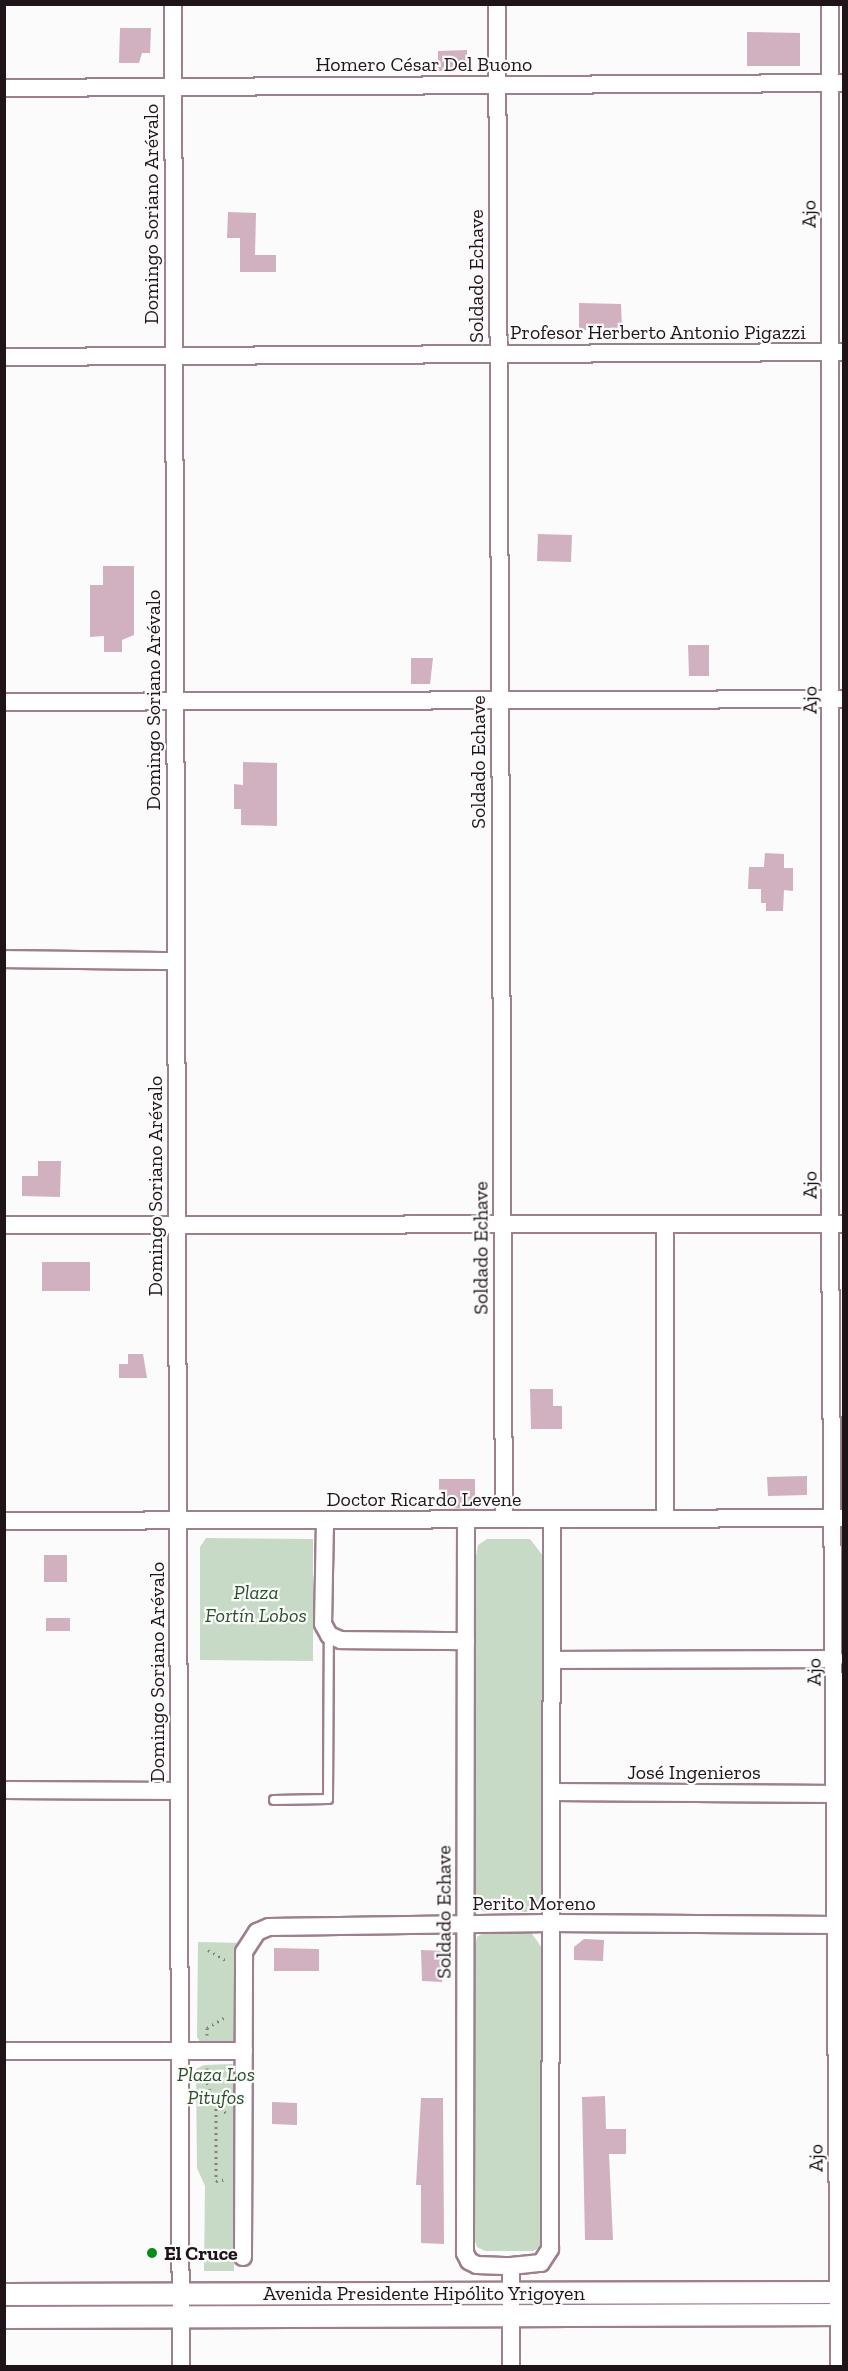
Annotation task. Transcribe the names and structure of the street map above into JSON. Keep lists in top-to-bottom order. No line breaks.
{"streets":{"street":["Homero César Del Buono","Domingo Soriano Arévalo","Ajo","Soldado Echave","Profesor Herberto Antonio Pigazzi","Doctor Ricardo Levene","José Ingenieros","Perito Moreno","Avenida Presidente Hipólito Yrigoyen"]},"crossings":[["Homero César Del Buono","Domingo Soriano Arévalo"],["Homero César Del Buono","Ajo"],["Homero César Del Buono","Soldado Echave"],["Domingo Soriano Arévalo","Profesor Herberto Antonio Pigazzi"],["Domingo Soriano Arévalo","Doctor Ricardo Levene"],["Domingo Soriano Arévalo","Avenida Presidente Hipólito Yrigoyen"],["Ajo","Profesor Herberto Antonio Pigazzi"],["Ajo","Doctor Ricardo Levene"],["Ajo","José Ingenieros"],["Ajo","Perito Moreno"],["Ajo","Avenida Presidente Hipólito Yrigoyen"],["Soldado Echave","Profesor Herberto Antonio Pigazzi"],["Soldado Echave","Doctor Ricardo Levene"],["Soldado Echave","Perito Moreno"]],"parks":["Plaza Fortín Lobos","Plaza Los Pitufos"],"places":["El Cruce"]}
